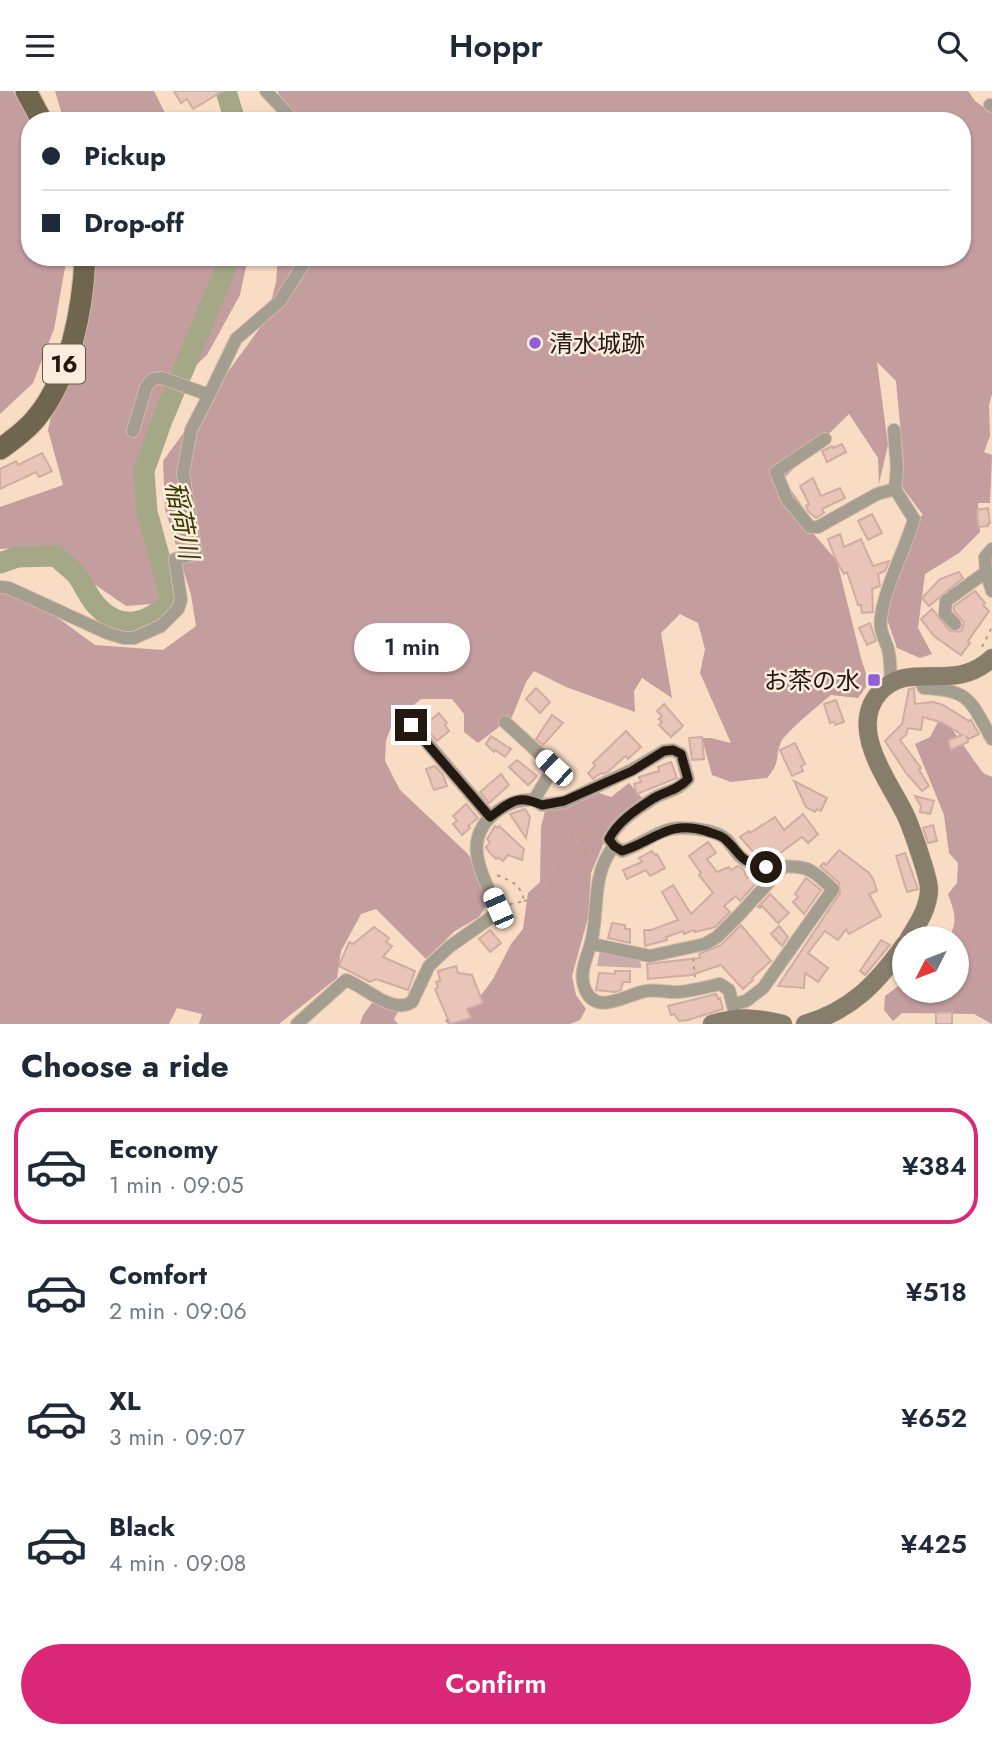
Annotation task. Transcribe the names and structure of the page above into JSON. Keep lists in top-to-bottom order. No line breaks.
{"streets":{"main road":["16"]},"water":["稲荷川"],"places":{"other":["清水城跡"],"transit":["お茶の水"]},"north":"bottom left","page":{"header":"Hoppr","banner":["Pickup","Drop-off"],"bubble":"1 min","heading":"Choose a ride","list":[{"name":"Economy","note":"1 min · 09:05","value":"¥384"},{"name":"Comfort","note":"2 min · 09:06","value":"¥518"},{"name":"XL","note":"3 min · 09:07","value":"¥652"},{"name":"Black","note":"4 min · 09:08","value":"¥425"}],"buttons":"Confirm"}}
